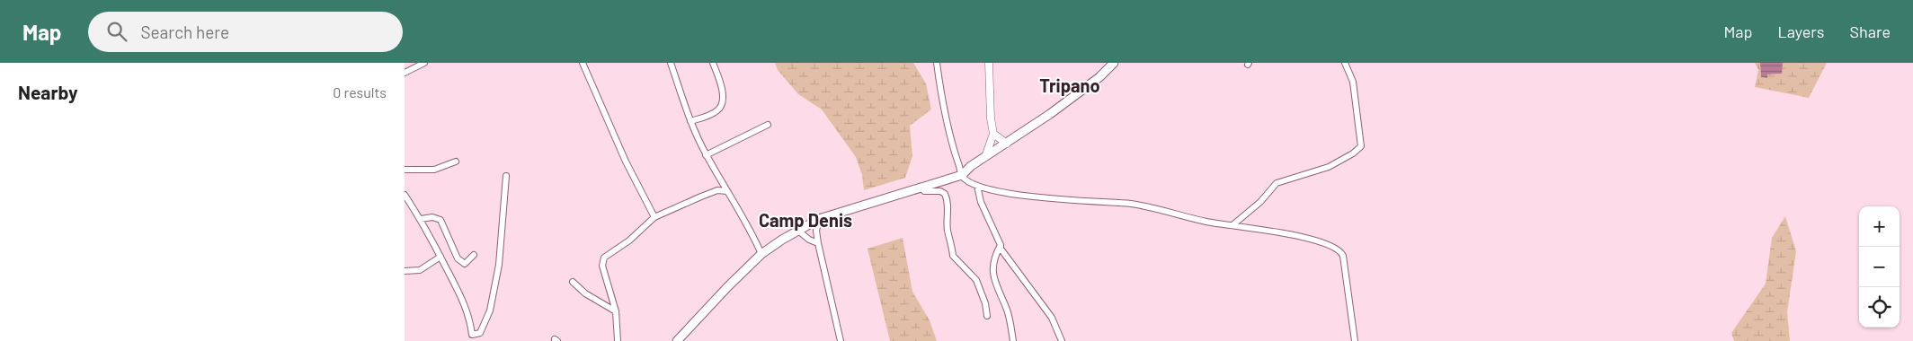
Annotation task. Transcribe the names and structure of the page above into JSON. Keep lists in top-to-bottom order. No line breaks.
{"districts":["Tripano","Camp Denis"],"page":{"header":"Map","search":"Search here","nav":["Map","Layers","Share"],"heading":["Nearby","0 results"],"map_buttons":["+","−"]}}
